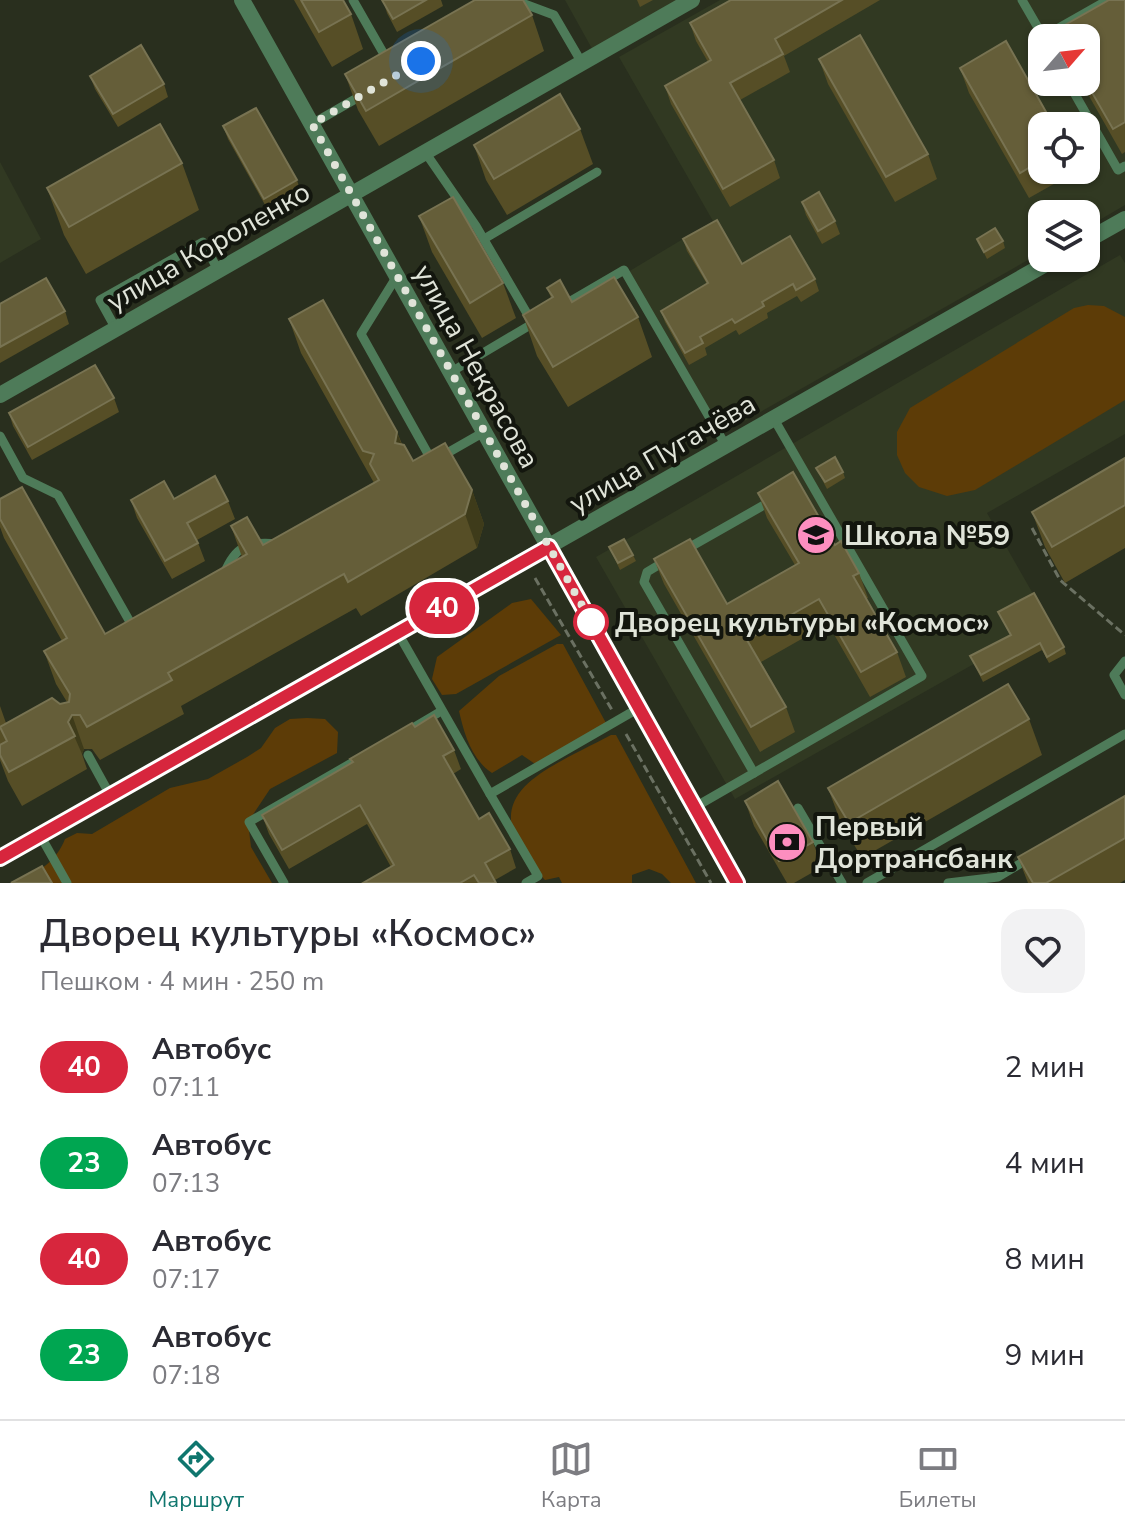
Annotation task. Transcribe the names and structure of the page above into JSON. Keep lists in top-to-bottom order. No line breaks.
{"streets":{"street":["улица Короленко","улица Некрасова","улица Пугачёва"]},"crossings":[["улица Короленко","улица Некрасова"],["улица Некрасова","улица Пугачёва"]],"places":{"school or university":["Школа №59"],"other":["Дворец культуры «Космос»"],"bank":["Первый Дортрансбанк"]},"lines":["bus line 40"],"north":"top right","page":{"on_map":"40","heading":["Дворец культуры «Космос»","Пешком · 4 мин · 250 m"],"list":[{"mark":"40","name":"Автобус","note":"07:11","value":"2 мин"},{"mark":"23","name":"Автобус","note":"07:13","value":"4 мин"},{"mark":"40","name":"Автобус","note":"07:17","value":"8 мин"},{"mark":"23","name":"Автобус","note":"07:18","value":"9 мин"}],"tabs":["Маршрут","Карта","Билеты"]}}
